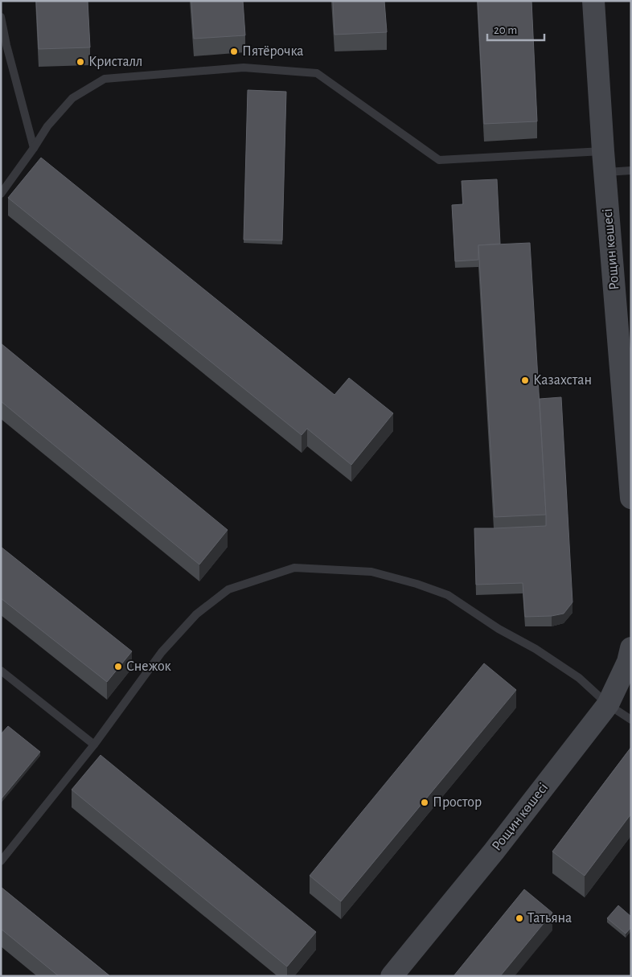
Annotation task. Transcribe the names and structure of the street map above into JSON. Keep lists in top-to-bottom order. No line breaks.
{"streets":{"street":["Рощин көшесі"]},"places":["Пятёрочка","Кристалл","Казахстан","Снежок","Простор","Татьяна"],"scale_bar":"20 m"}
